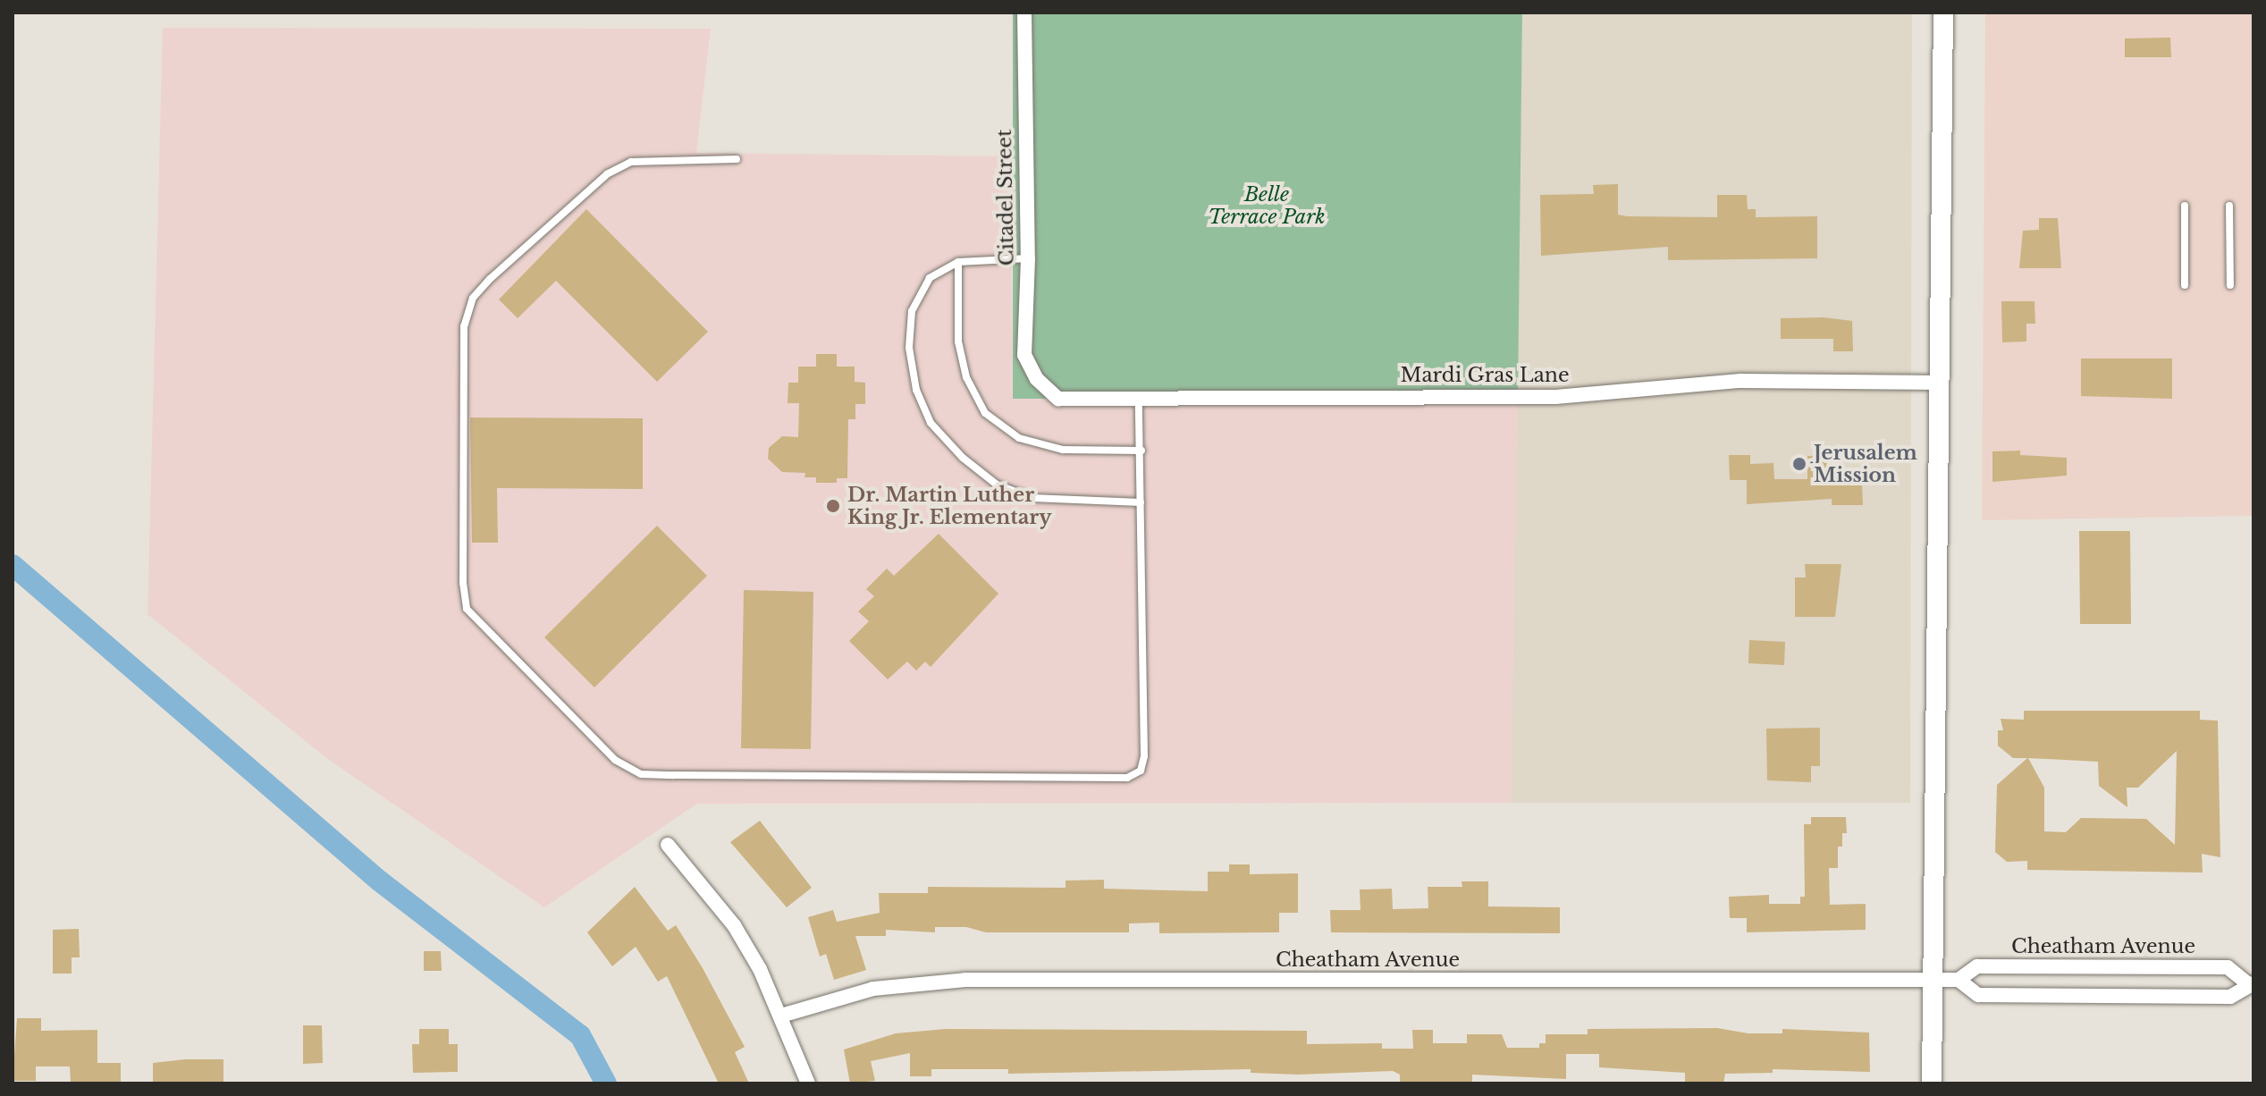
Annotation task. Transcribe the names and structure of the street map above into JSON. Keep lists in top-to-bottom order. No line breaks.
{"streets":{"street":["Citadel Street","Mardi Gras Lane","Cheatham Avenue"]},"crossings":[["Citadel Street","Mardi Gras Lane"]],"parks":["Belle Terrace Park"],"places":["Jerusalem Mission","Dr. Martin Luther King Jr. Elementary"]}
